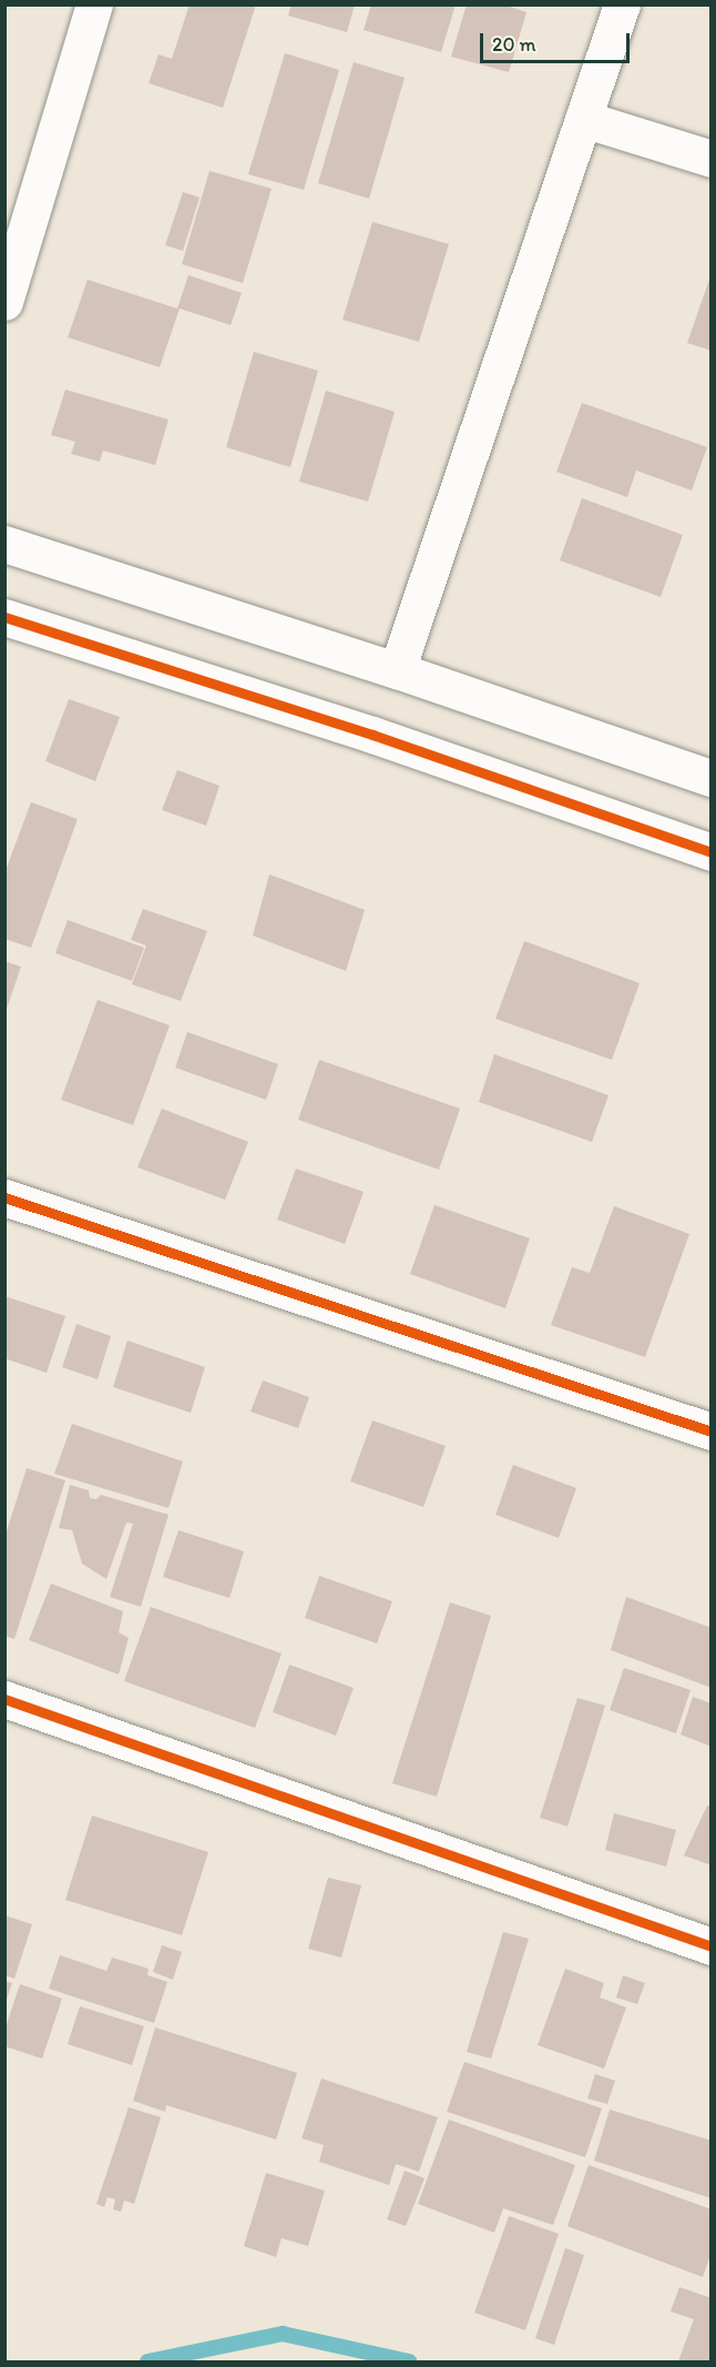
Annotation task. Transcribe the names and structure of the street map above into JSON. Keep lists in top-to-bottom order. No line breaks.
{"scale_bar":"20 m"}
